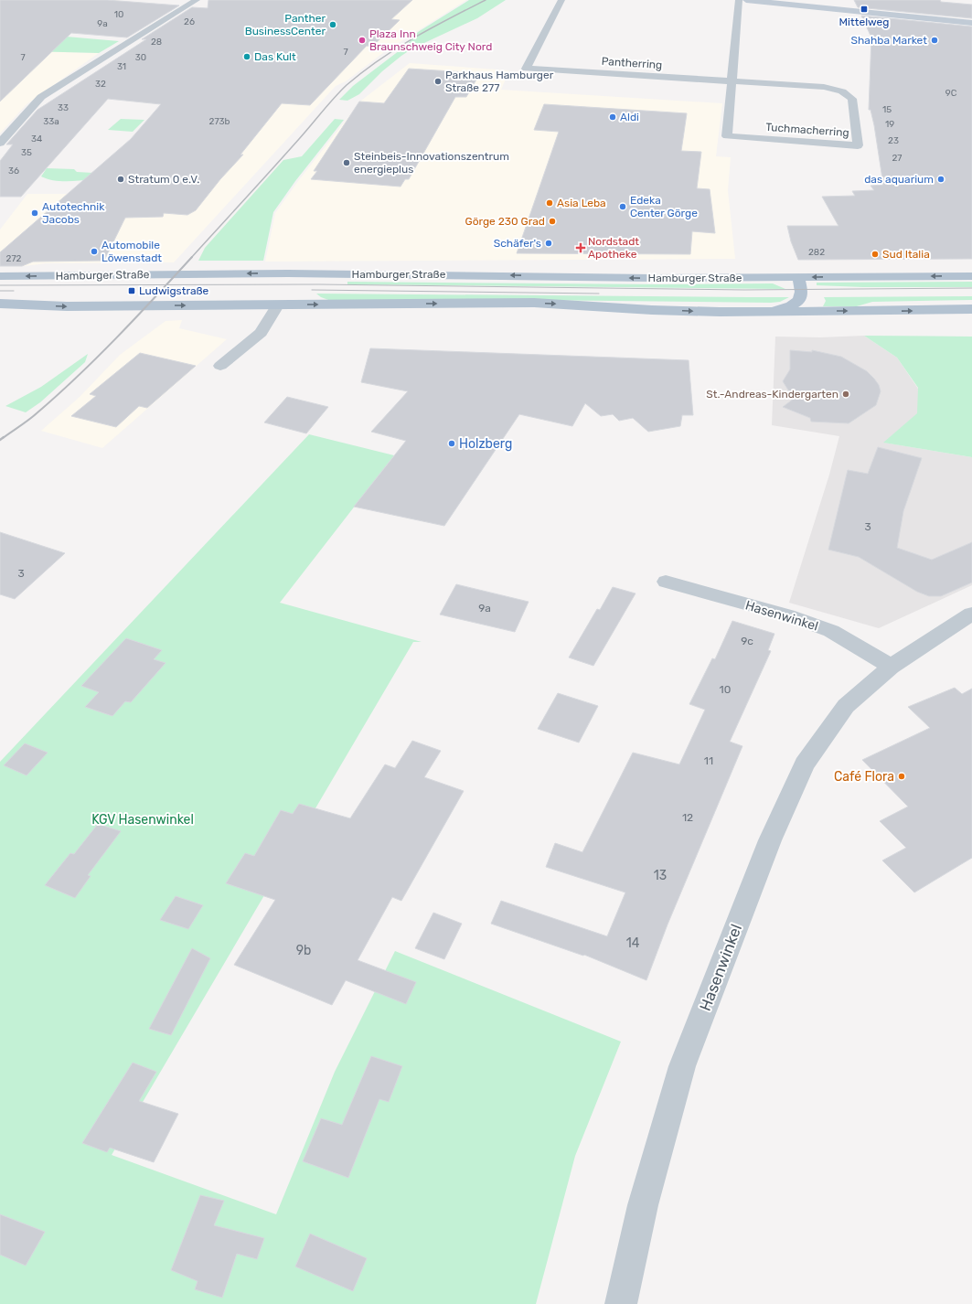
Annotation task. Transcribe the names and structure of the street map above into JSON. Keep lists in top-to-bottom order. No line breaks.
{"streets":{"main road":["Hamburger Straße"],"street":["Pantherring","Tuchmacherring","Hasenwinkel"]},"crossings":[["Pantherring","Tuchmacherring"]],"parks":["KGV Hasenwinkel"],"places":{"transit":["Mittelweg","Ludwigstraße"],"other":["Panther BusinessCenter","Plaza Inn Braunschweig City Nord","Shahba Market","Das Kult","Parkhaus Hamburger Straße 277","Aldi","Steinbeis-Innovationszentrum energieplus","Stratum 0 e.V.","das aquarium","Asia Leba","Edeka Center Görge","Autotechnik Jacobs","Görge 230 Grad","Schäfer's","Automobile Löwenstadt","Sud Italia","St.-Andreas-Kindergarten","Holzberg","Café Flora"],"health":["Nordstadt Apotheke"]},"house_numbers":["10","26","9a","28","7","7","30","31","32","9C","33","15","33a","273b","19","34","23","35","27","36","282","272","3","3","9a","9c","10","11","12","13","14","9b"]}
